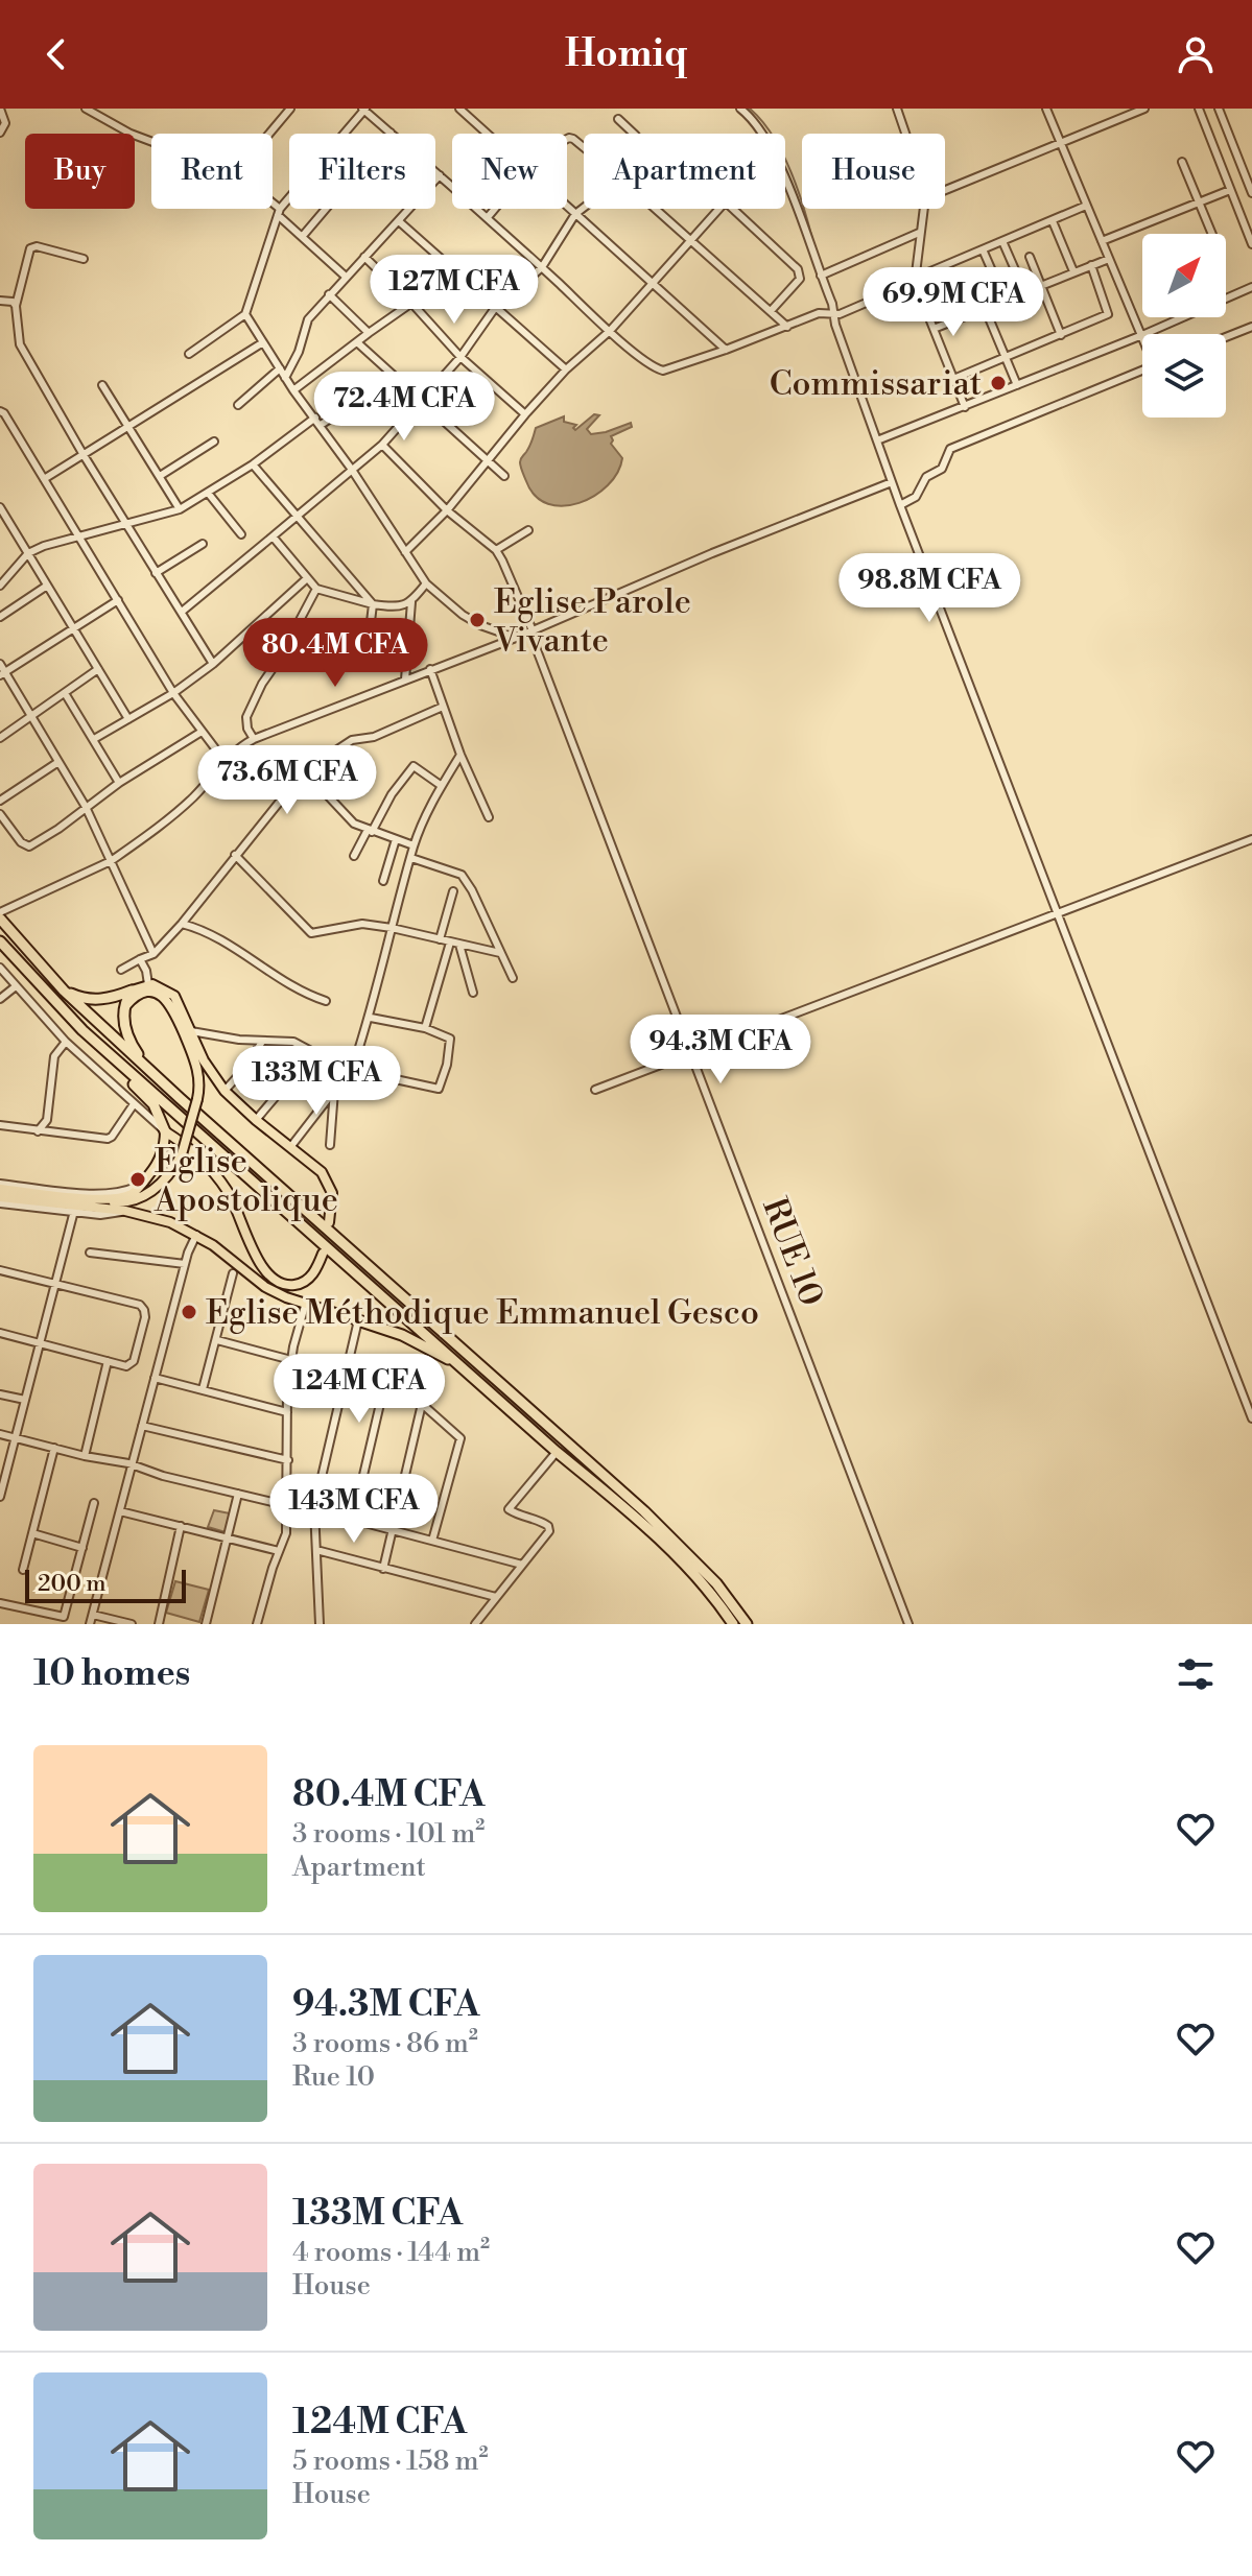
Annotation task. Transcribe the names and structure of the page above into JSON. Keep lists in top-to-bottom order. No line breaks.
{"streets":{"street":["RUE 10"]},"places":["Commissariat","Eglise Parole Vivante","Eglise Apostolique","Eglise Méthodique Emmanuel Gesco"],"scale_bar":"200 m","north":"top right","page":{"header":"Homiq","chip":["Buy","Rent","Filters","New","Apartment","House"],"price":["127M CFA","69.9M CFA","72.4M CFA","98.8M CFA","80.4M CFA","73.6M CFA","94.3M CFA","133M CFA","124M CFA","143M CFA"],"scale":"200 m","heading":"10 homes","list":[{"name":"80.4M CFA","note":"3 rooms · 101 m² · Apartment"},{"name":"94.3M CFA","note":"3 rooms · 86 m² · Rue 10"},{"name":"133M CFA","note":"4 rooms · 144 m² · House"},{"name":"124M CFA","note":"5 rooms · 158 m² · House"}]}}
